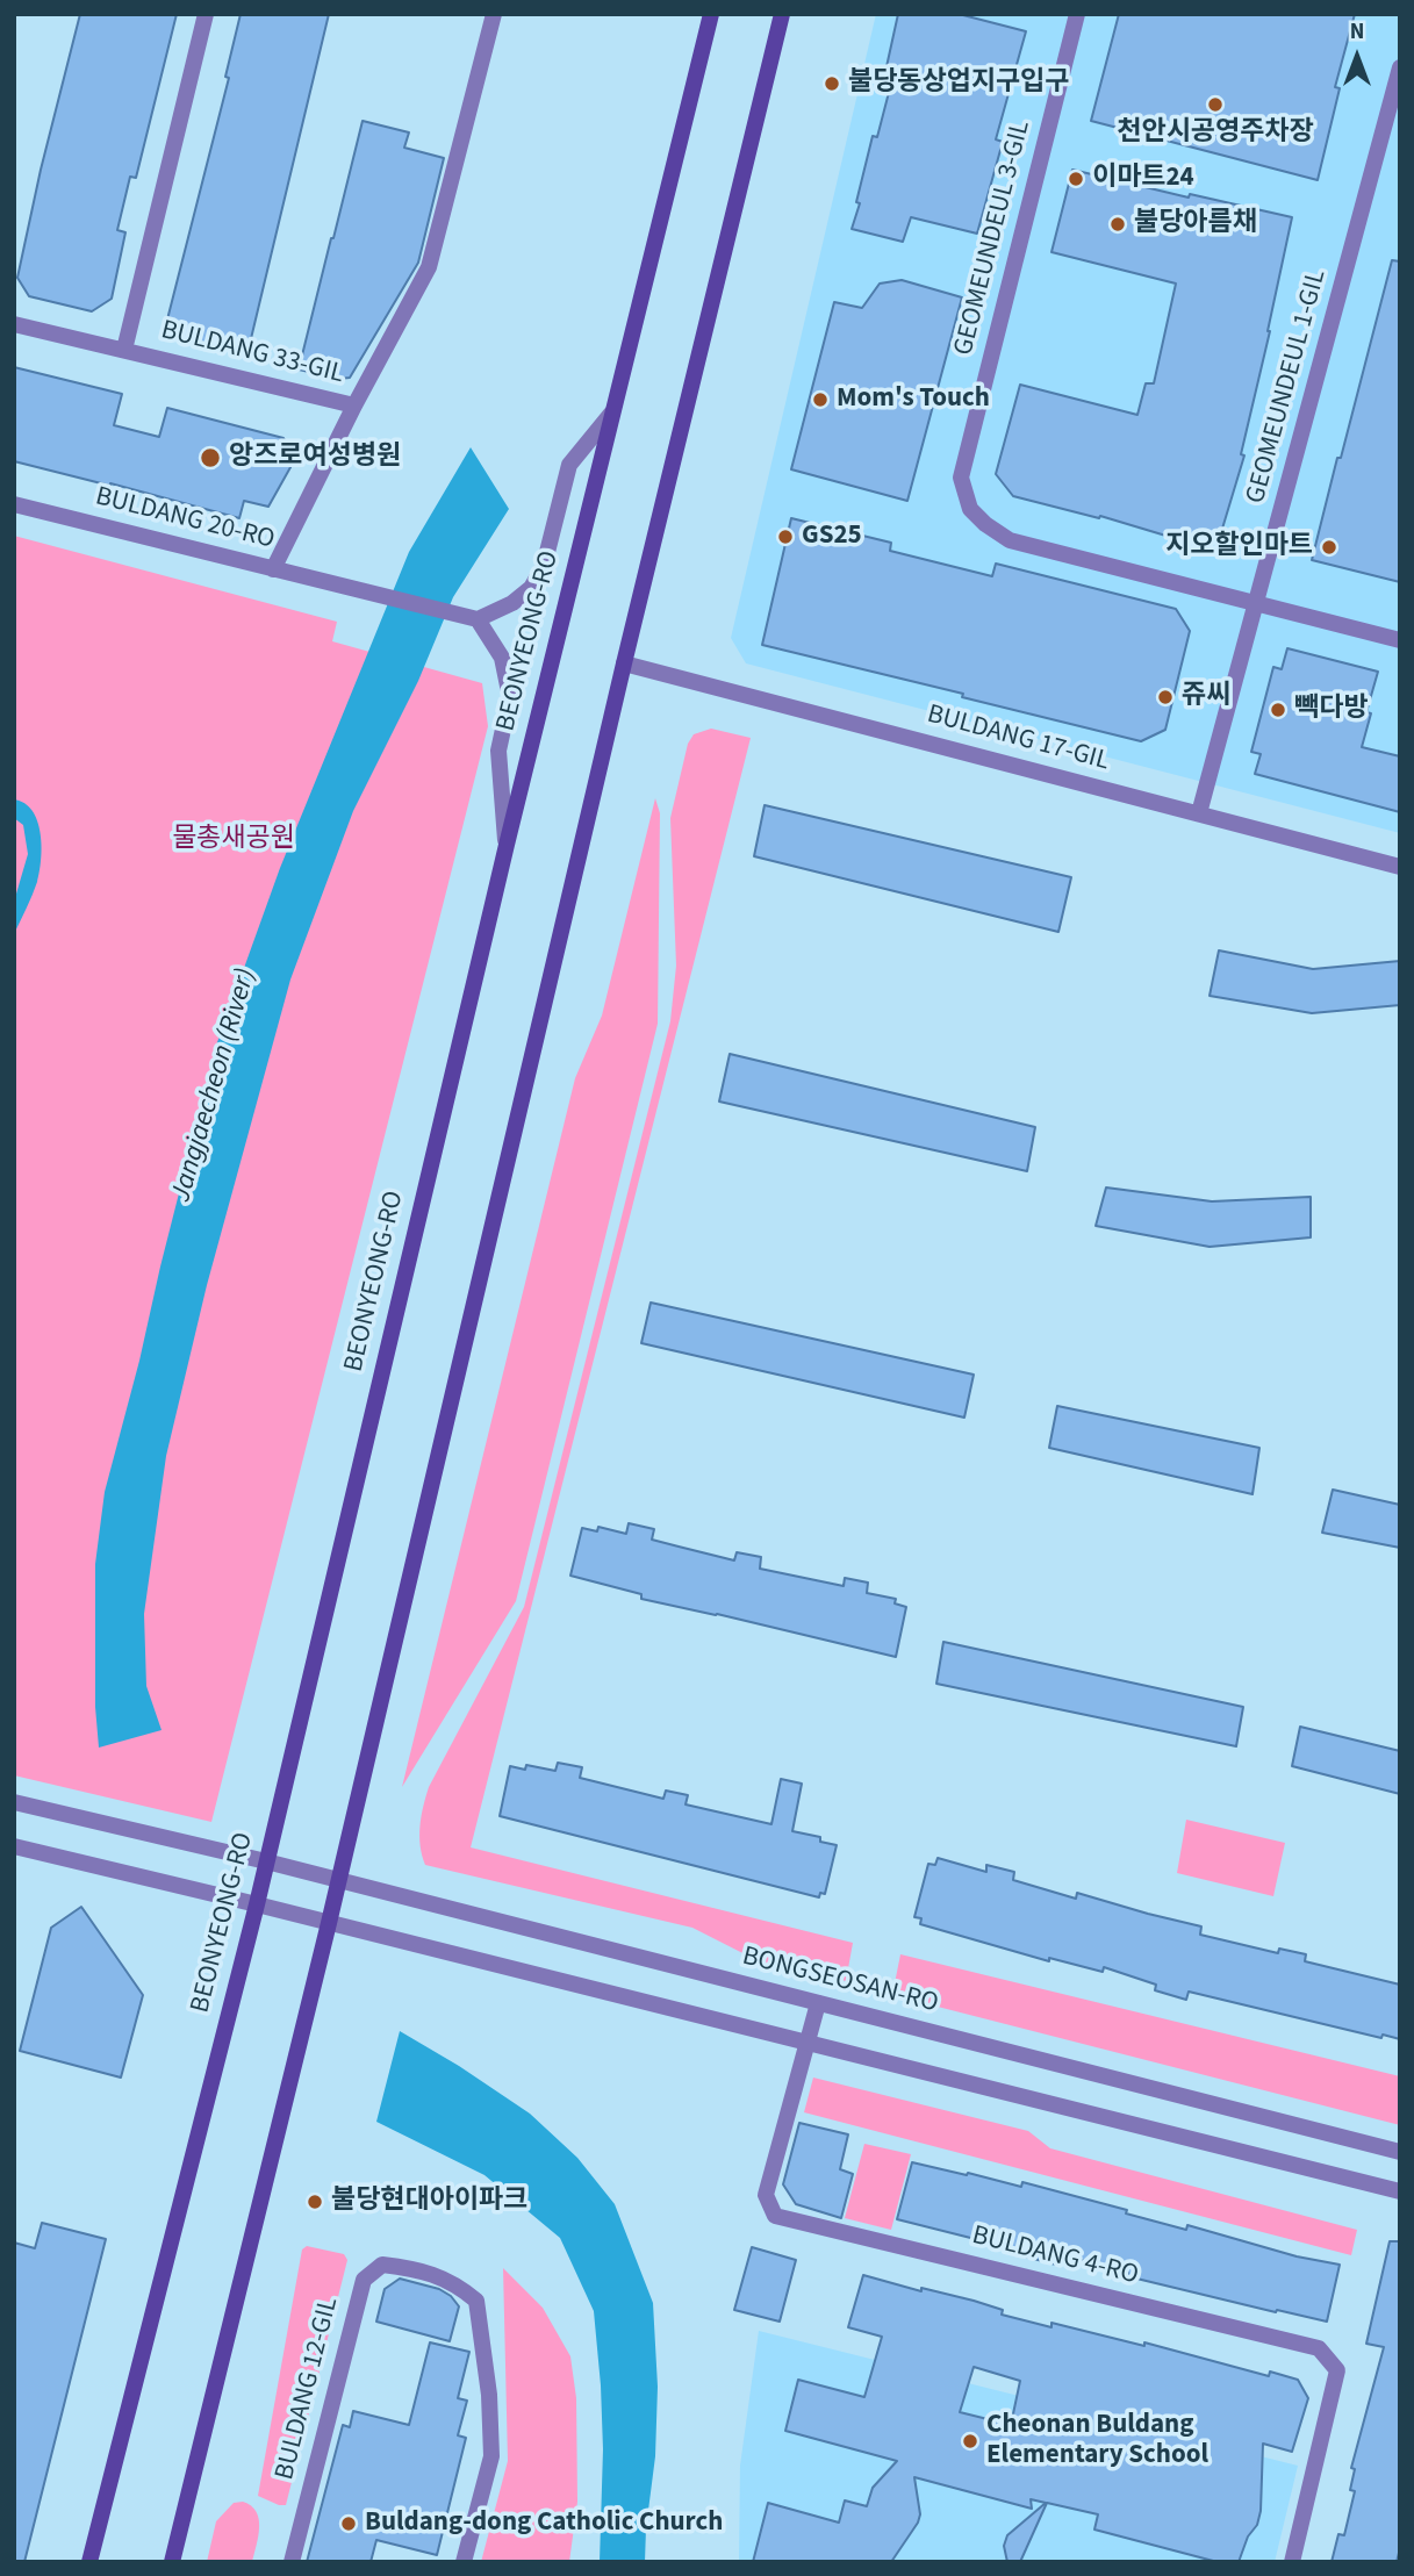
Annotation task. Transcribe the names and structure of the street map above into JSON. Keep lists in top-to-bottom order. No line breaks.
{"streets":{"main road":["BEONYEONG-RO"],"street":["GEOMEUNDEUL 3-GIL","BULDANG 33-GIL","GEOMEUNDEUL 1-GIL","BULDANG 20-RO","BULDANG 17-GIL","BONGSEOSAN-RO","BULDANG 4-RO","BULDANG 12-GIL"]},"crossings":[["GEOMEUNDEUL 3-GIL","GEOMEUNDEUL 1-GIL"],["GEOMEUNDEUL 1-GIL","BULDANG 17-GIL"],["BEONYEONG-RO","BONGSEOSAN-RO"],["BONGSEOSAN-RO","BULDANG 4-RO"]],"water":["Jangjaecheon (River)"],"parks":["물총새공원"],"places":["불당동상업지구입구","천안시공영주차장","이마트24","불당아름채","Mom's Touch","앙즈로여성병원","GS25","지오할인마트","쥬씨","빽다방","불당현대아이파크","Cheonan Buldang Elementary School","Buldang-dong Catholic Church"],"north":"top"}
